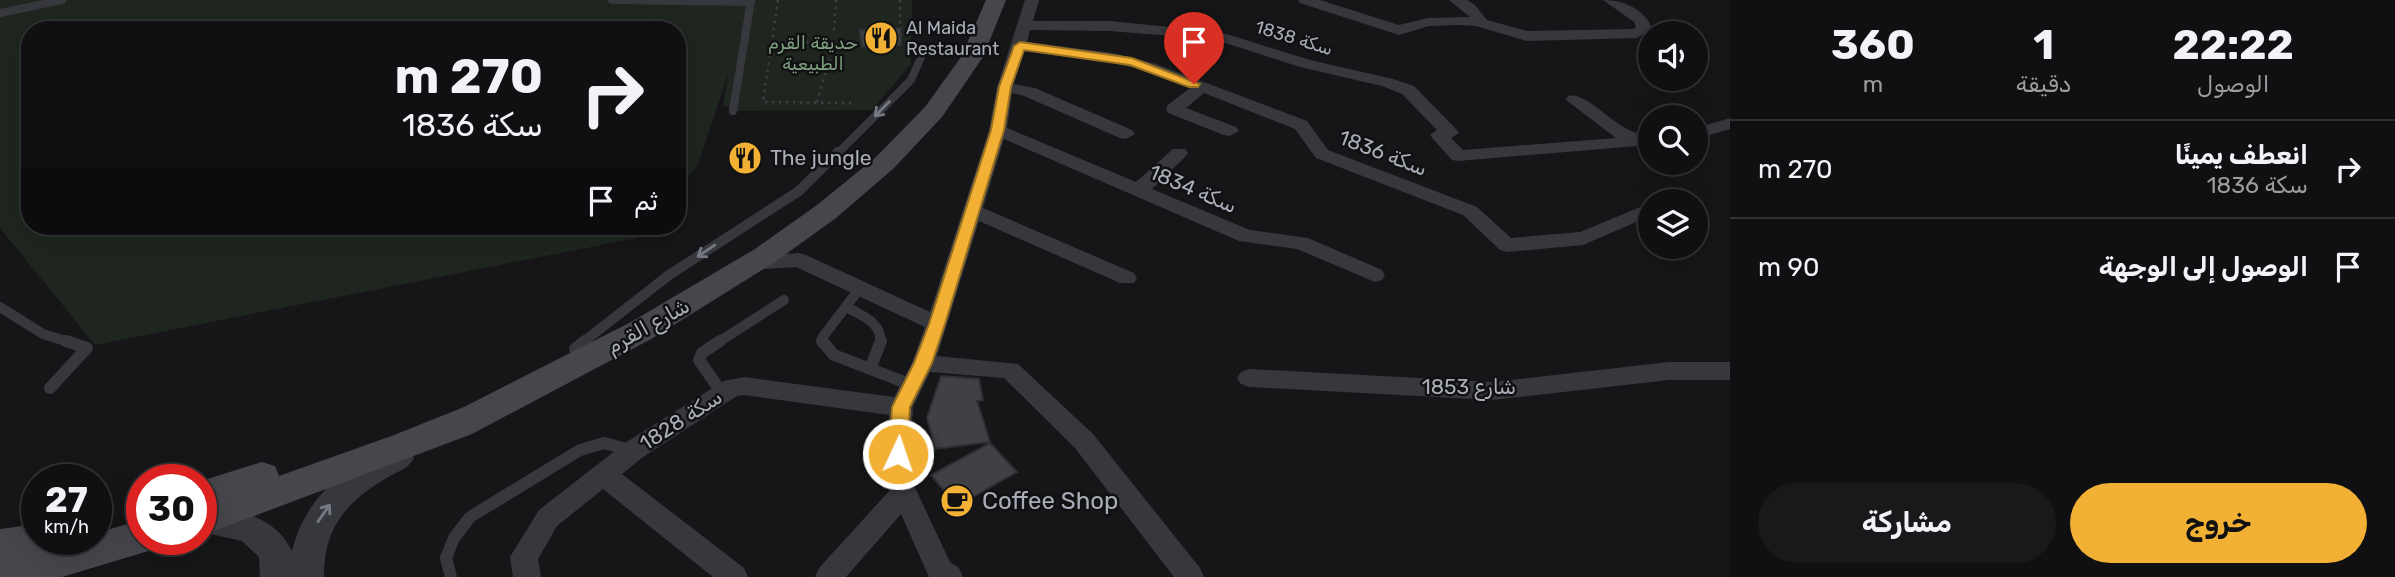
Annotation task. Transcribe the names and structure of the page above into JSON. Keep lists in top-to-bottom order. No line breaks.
{"streets":{"main road":["شارع القرم"],"street":["1838 سكة","سكة 1836","سكة 1834","شارع 1853","سكة 1828"]},"crossings":[["1838 سكة","سكة 1836"]],"parks":["حديقة القرم الطبيعية"],"places":{"restaurant":["Al Maida Restaurant","The jungle"],"cafe":["Coffee Shop"]},"page":{"eta":["22:22","الوصول","1","دقيقة","360","m"],"turn":["270 m","سكة 1836"],"list":[{"name":"انعطف يمينًا","note":"سكة 1836","value":"270 m"},{"name":"الوصول إلى الوجهة","value":"90 m"}],"then":"ثم","speed":"27 km/h","limit":"30","buttons":["خروج","مشاركة"]}}
